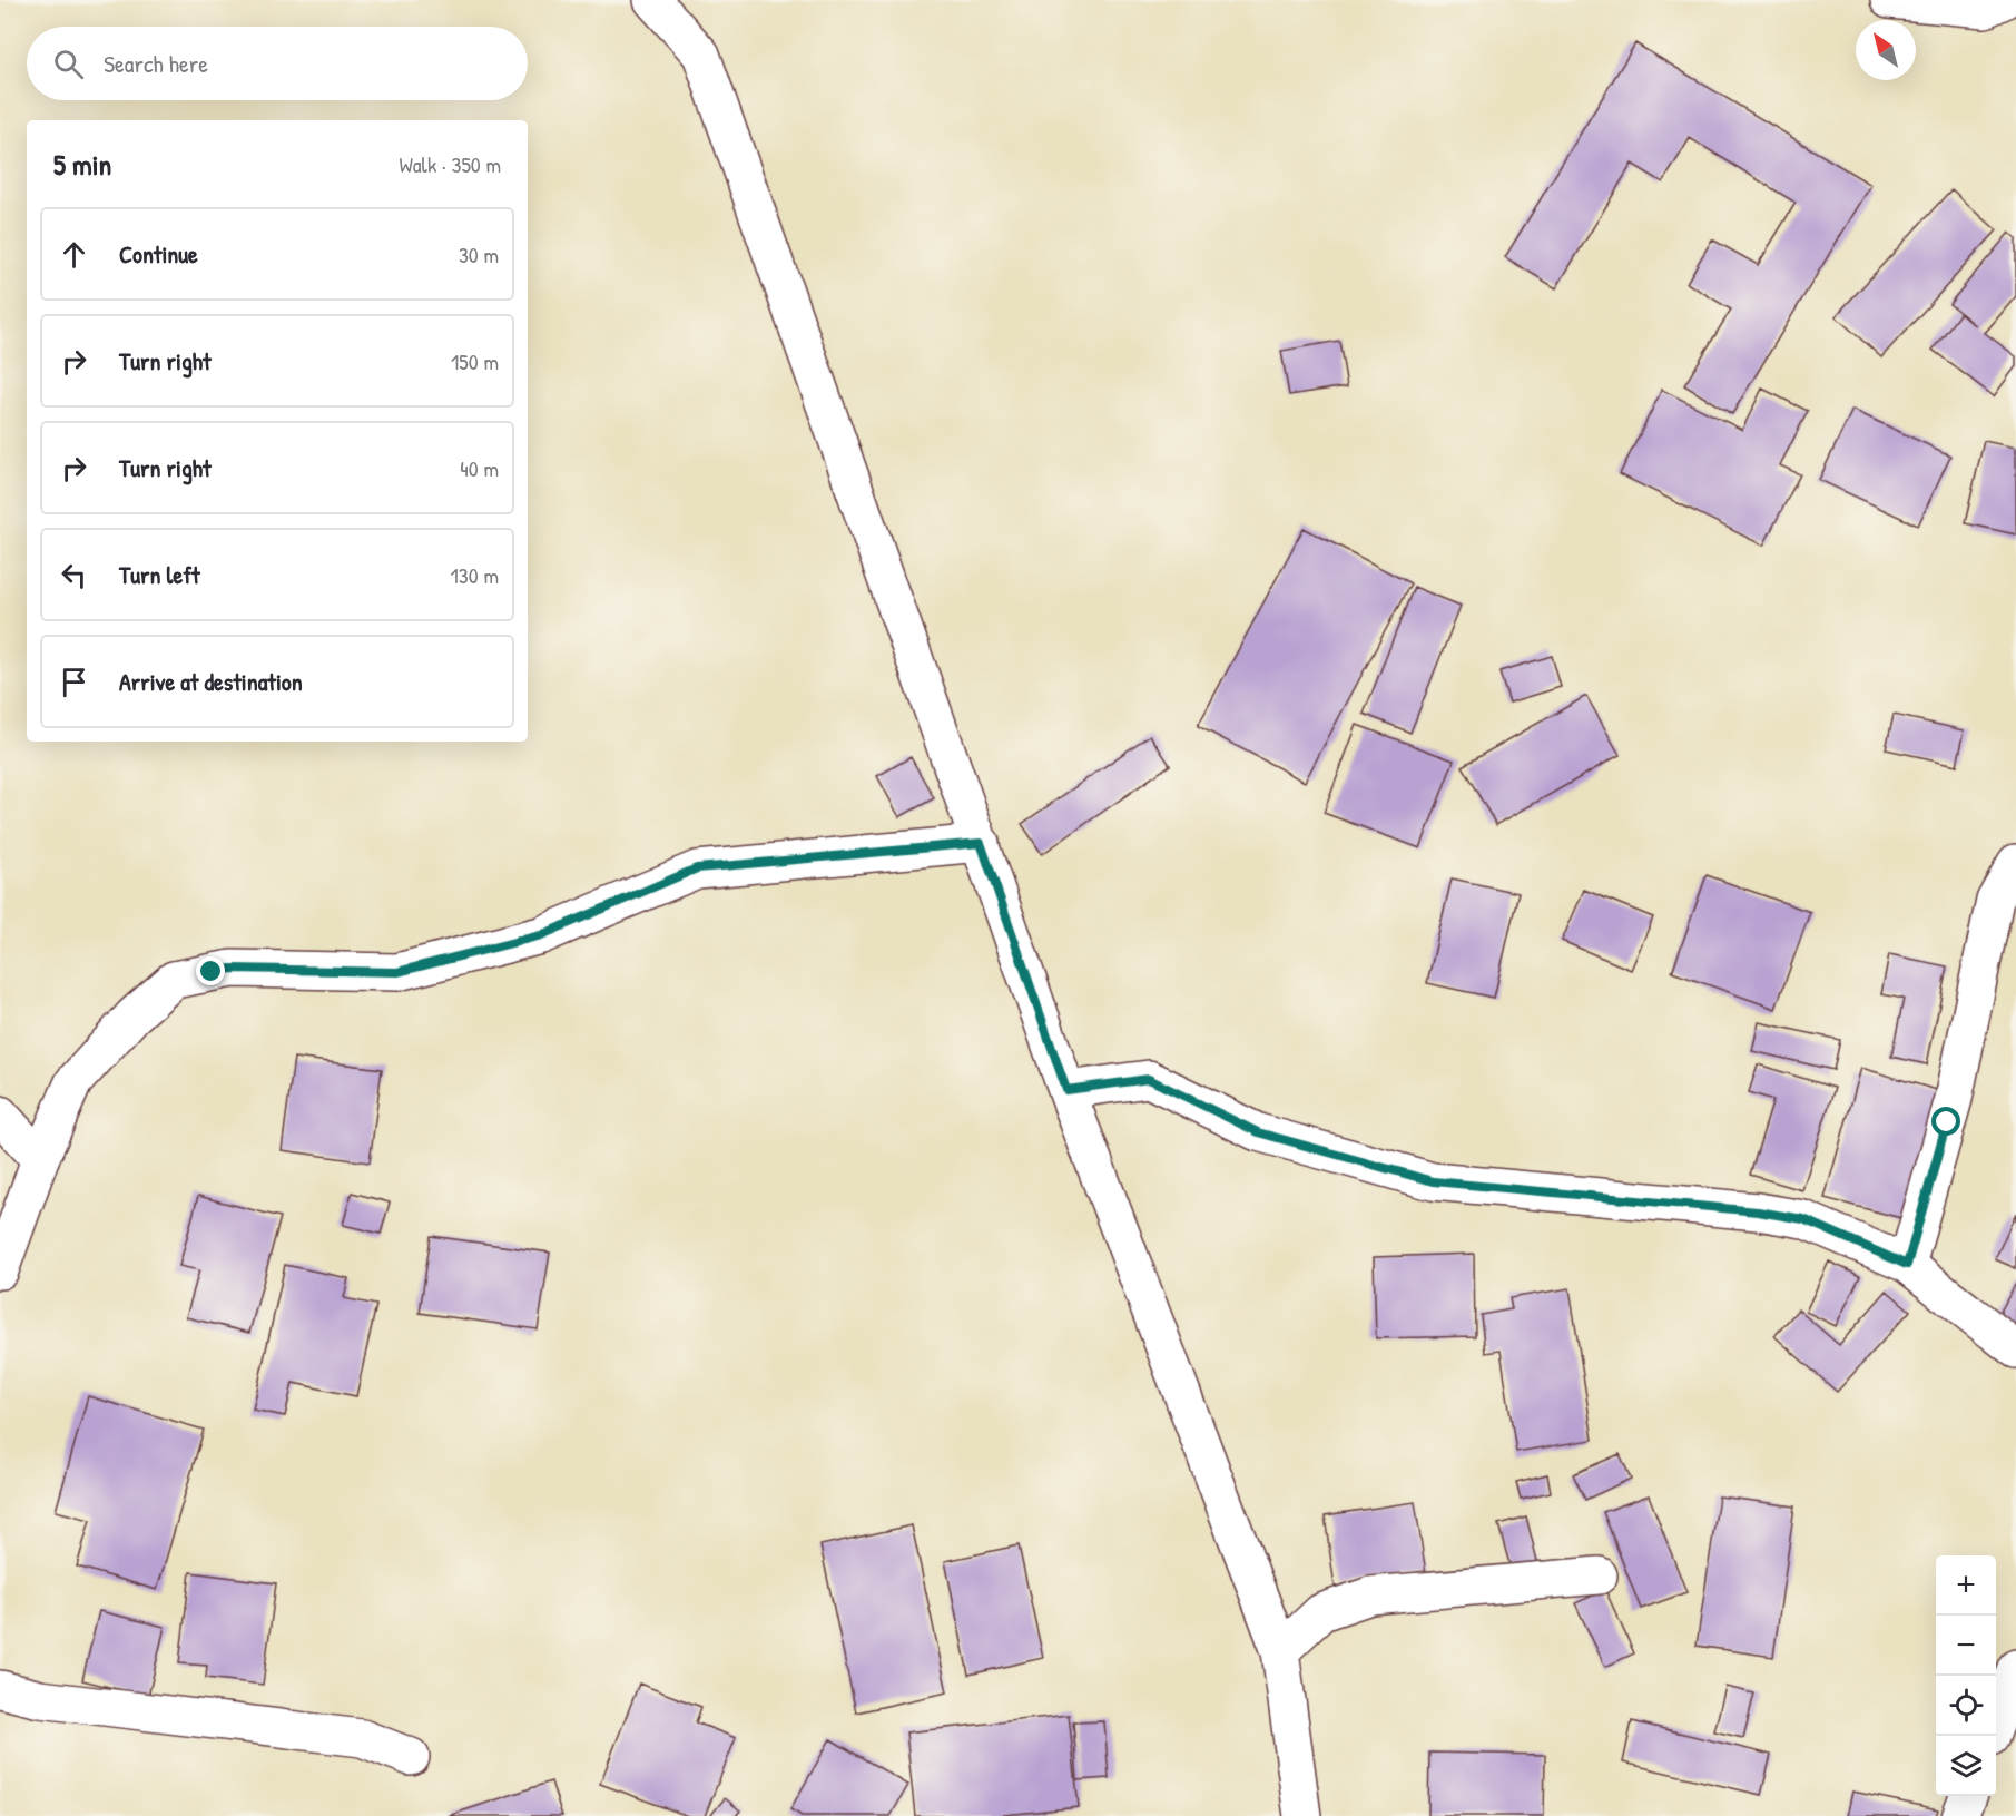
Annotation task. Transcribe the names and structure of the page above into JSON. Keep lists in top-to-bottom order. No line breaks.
{"north":"top left","page":{"search":"Search here","heading":["5 min","Walk · 350 m"],"list":[["Continue","30 m"],["Turn right","150 m"],["Turn right","40 m"],["Turn left","130 m"],"Arrive at destination"],"map_buttons":["+","−"]}}
